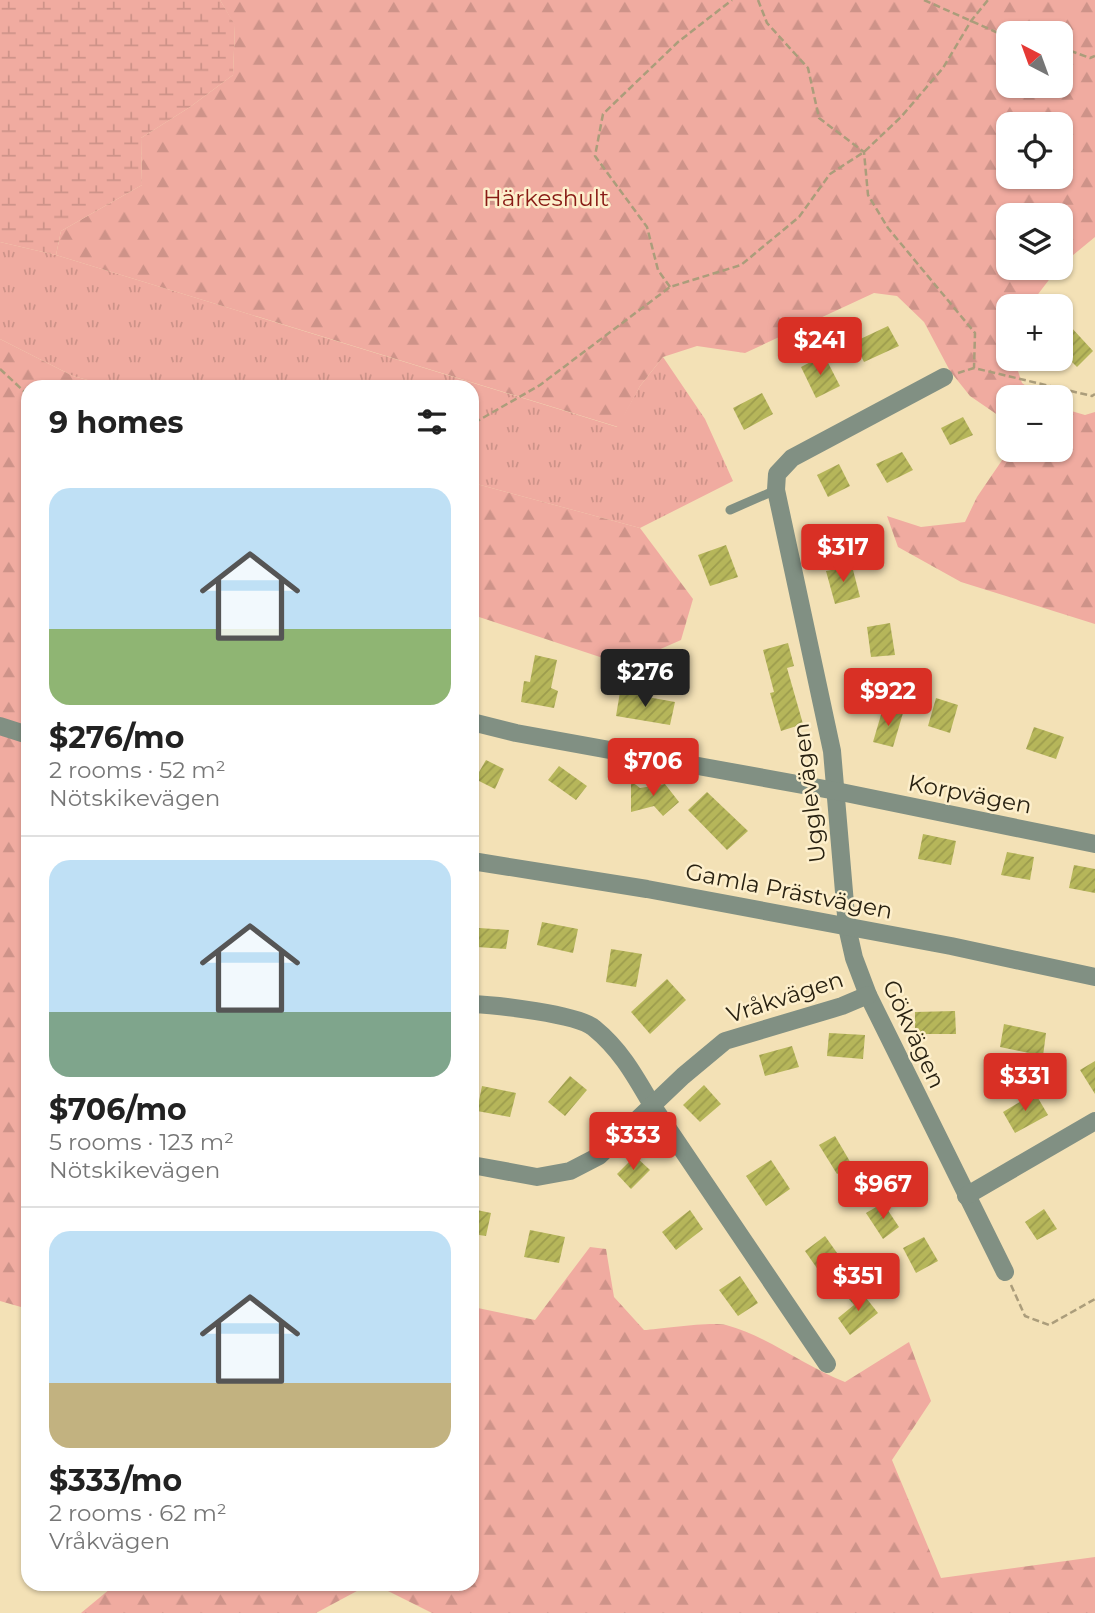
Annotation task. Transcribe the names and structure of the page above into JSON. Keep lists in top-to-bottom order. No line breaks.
{"streets":{"street":["Ugglevägen","Korpvägen","Gamla Prästvägen","Vråkvägen","Gökvägen"]},"crossings":[["Ugglevägen","Korpvägen"],["Ugglevägen","Gamla Prästvägen"],["Ugglevägen","Gökvägen"],["Gamla Prästvägen","Gökvägen"],["Vråkvägen","Gökvägen"]],"parks":["Härkeshult"],"north":"top left","page":{"map_buttons":["+","−"],"price":["$241","$317","$276","$922","$706","$331","$333","$967","$351"],"heading":"9 homes","list":[{"name":"$276/mo","note":"2 rooms · 52 m² · Nötskikevägen"},{"name":"$706/mo","note":"5 rooms · 123 m² · Nötskikevägen"},{"name":"$333/mo","note":"2 rooms · 62 m² · Vråkvägen"}]}}
